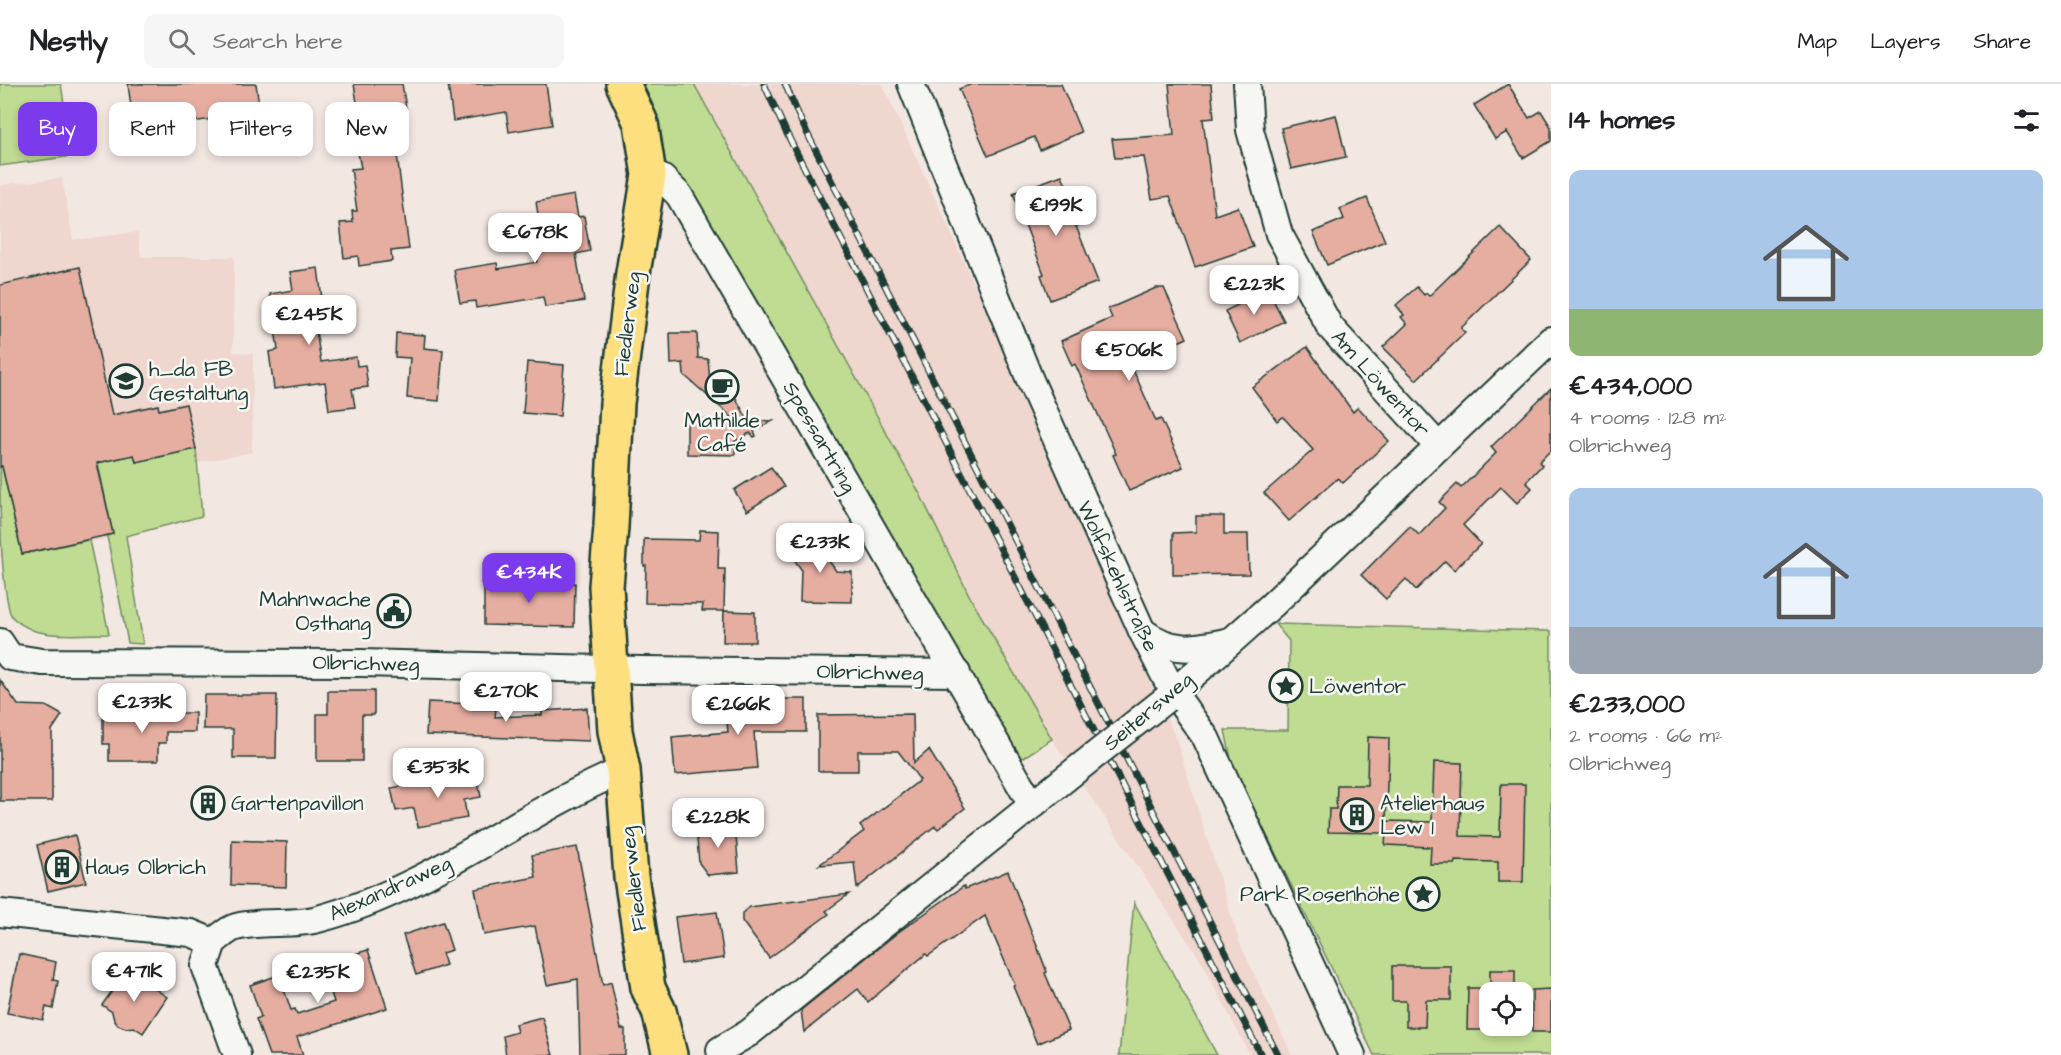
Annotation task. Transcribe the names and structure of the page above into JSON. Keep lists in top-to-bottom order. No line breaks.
{"streets":{"main road":["Fiedlerweg"],"street":["Am Löwentor","Spessartring","Wolfskehlstraße","Olbrichweg","Seitersweg","Alexandraweg"]},"crossings":[["Fiedlerweg","Spessartring"],["Fiedlerweg","Olbrichweg"],["Fiedlerweg","Alexandraweg"],["Am Löwentor","Seitersweg"],["Spessartring","Olbrichweg"],["Spessartring","Seitersweg"],["Wolfskehlstraße","Seitersweg"]],"places":{"school or university":["h_da FB Gestaltung"],"cafe":["Mathilde Café"],"public building":["Mahnwache Osthang"],"place":["Löwentor","Park Rosenhöhe"],"building":["Gartenpavillon","Atelierhaus Lew 1","Haus Olbrich"]},"page":{"header":"Nestly","search":"Search here","nav":["Map","Layers","Share"],"heading":"14 homes","chip":["Buy","Rent","Filters","New"],"list":[{"name":"€434,000","note":"4 rooms · 128 m² · Olbrichweg"},{"name":"€233,000","note":"2 rooms · 66 m² · Olbrichweg"}],"price":["€199K","€678K","€223K","€245K","€506K","€233K","€434K","€270K","€233K","€266K","€353K","€228K","€471K","€235K"]}}
